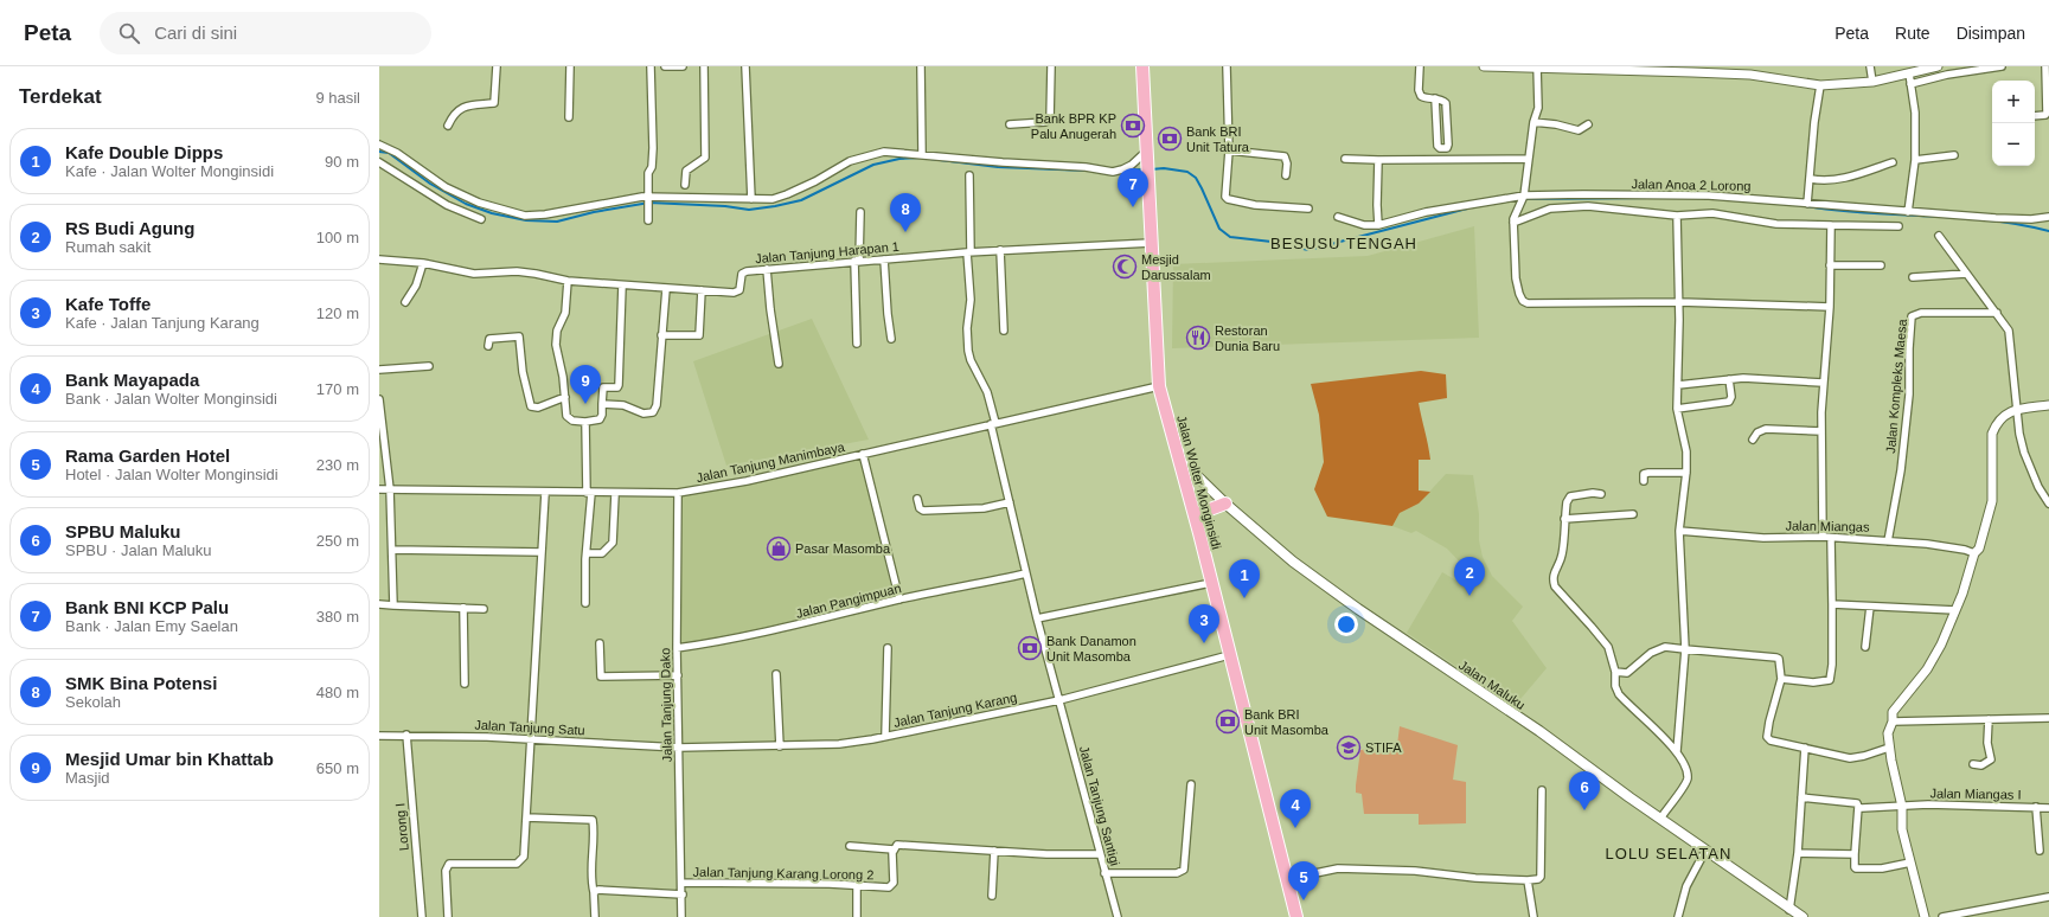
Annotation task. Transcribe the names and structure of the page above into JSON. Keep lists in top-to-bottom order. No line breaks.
{"streets":{"highway":["Jalan Wolter Monginsidi"],"main road":["Jalan Maluku"],"street":["Jalan Anoa 2 Lorong","Jalan Tanjung Harapan 1","Jalan Kompleks Maesa","Jalan Tanjung Manimbaya","Jalan Miangas","Jalan Pangimpuan","Jalan Tanjung Dako","Jalan Tanjung Karang","Jalan Tanjung Satu","Jalan Miangas I","Jalan Tanjung Santigi","Lorong I","Jalan Tanjung Karang Lorong 2"]},"crossings":[["Jalan Tanjung Harapan 1","Jalan Wolter Monginsidi"],["Jalan Kompleks Maesa","Jalan Miangas"],["Jalan Tanjung Manimbaya","Jalan Wolter Monginsidi"],["Jalan Tanjung Manimbaya","Jalan Tanjung Dako"],["Jalan Wolter Monginsidi","Jalan Maluku"],["Jalan Wolter Monginsidi","Jalan Tanjung Karang"],["Jalan Pangimpuan","Jalan Tanjung Dako"],["Jalan Tanjung Dako","Jalan Tanjung Karang"],["Jalan Tanjung Dako","Jalan Tanjung Satu"],["Jalan Tanjung Dako","Jalan Tanjung Karang Lorong 2"],["Jalan Tanjung Karang","Jalan Tanjung Satu"],["Jalan Tanjung Karang","Jalan Tanjung Santigi"],["Jalan Tanjung Satu","Lorong I"]],"districts":["BESUSU TENGAH","LOLU SELATAN"],"places":{"bank":["Bank BPR KP Palu Anugerah","Bank BRI Unit Tatura","Bank Danamon Unit Masomba","Bank BRI Unit Masomba"],"mosque":["Mesjid Darussalam"],"restaurant":["Restoran Dunia Baru"],"shop":["Pasar Masomba"],"school or university":["STIFA"]},"page":{"header":"Peta","search":"Cari di sini","nav":["Peta","Rute","Disimpan"],"heading":["Terdekat","9 hasil"],"map_buttons":["+","−"],"list":[{"mark":"1","name":"Kafe Double Dipps","note":"Kafe · Jalan Wolter Monginsidi","value":"90 m"},{"mark":"2","name":"RS Budi Agung","note":"Rumah sakit","value":"100 m"},{"mark":"3","name":"Kafe Toffe","note":"Kafe · Jalan Tanjung Karang","value":"120 m"},{"mark":"4","name":"Bank Mayapada","note":"Bank · Jalan Wolter Monginsidi","value":"170 m"},{"mark":"5","name":"Rama Garden Hotel","note":"Hotel · Jalan Wolter Monginsidi","value":"230 m"},{"mark":"6","name":"SPBU Maluku","note":"SPBU · Jalan Maluku","value":"250 m"},{"mark":"7","name":"Bank BNI KCP Palu","note":"Bank · Jalan Emy Saelan","value":"380 m"},{"mark":"8","name":"SMK Bina Potensi","note":"Sekolah","value":"480 m"},{"mark":"9","name":"Mesjid Umar bin Khattab","note":"Masjid","value":"650 m"}],"pins":["7","8","9","2","1","3","6","4","5"]}}
